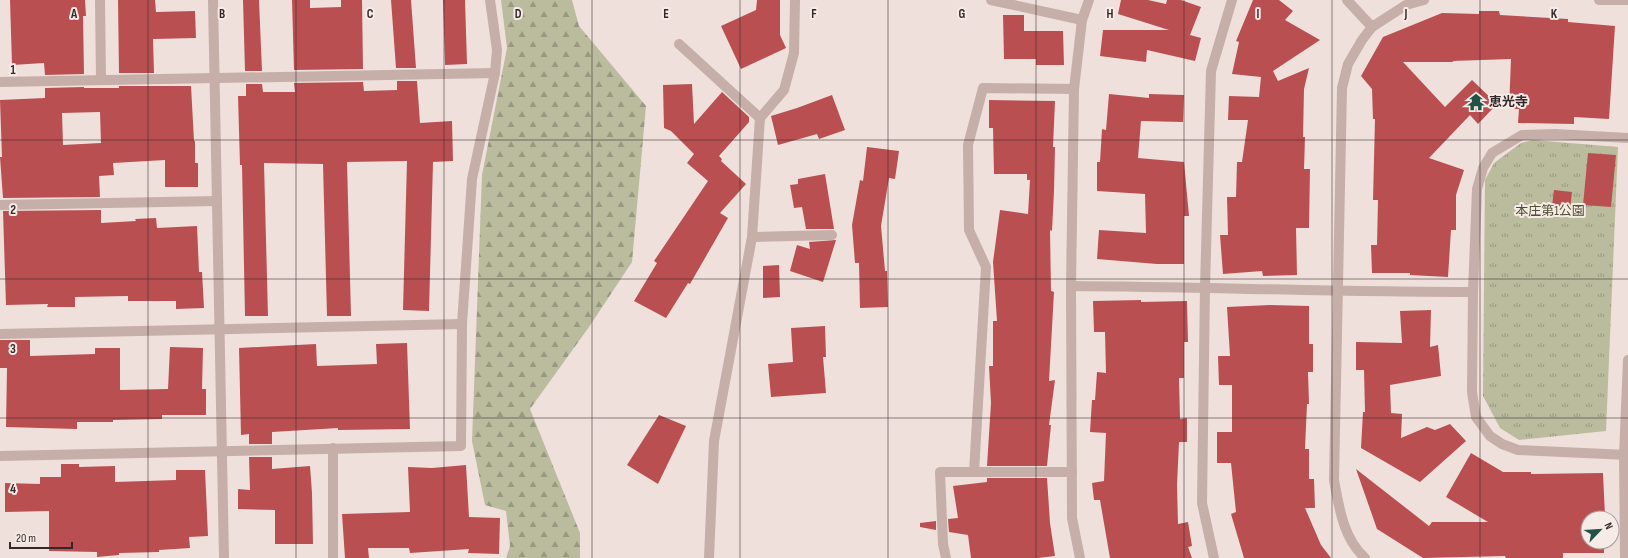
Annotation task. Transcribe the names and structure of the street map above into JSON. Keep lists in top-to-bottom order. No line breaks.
{"parks":["本庄第1公園"],"places":{"temple":["恵光寺"]},"scale_bar":"20 m","north":"top right","grid":{"columns":["A","B","C","D","E","F","G","H","I","J","K"],"rows":["1","2","3","4"]}}
